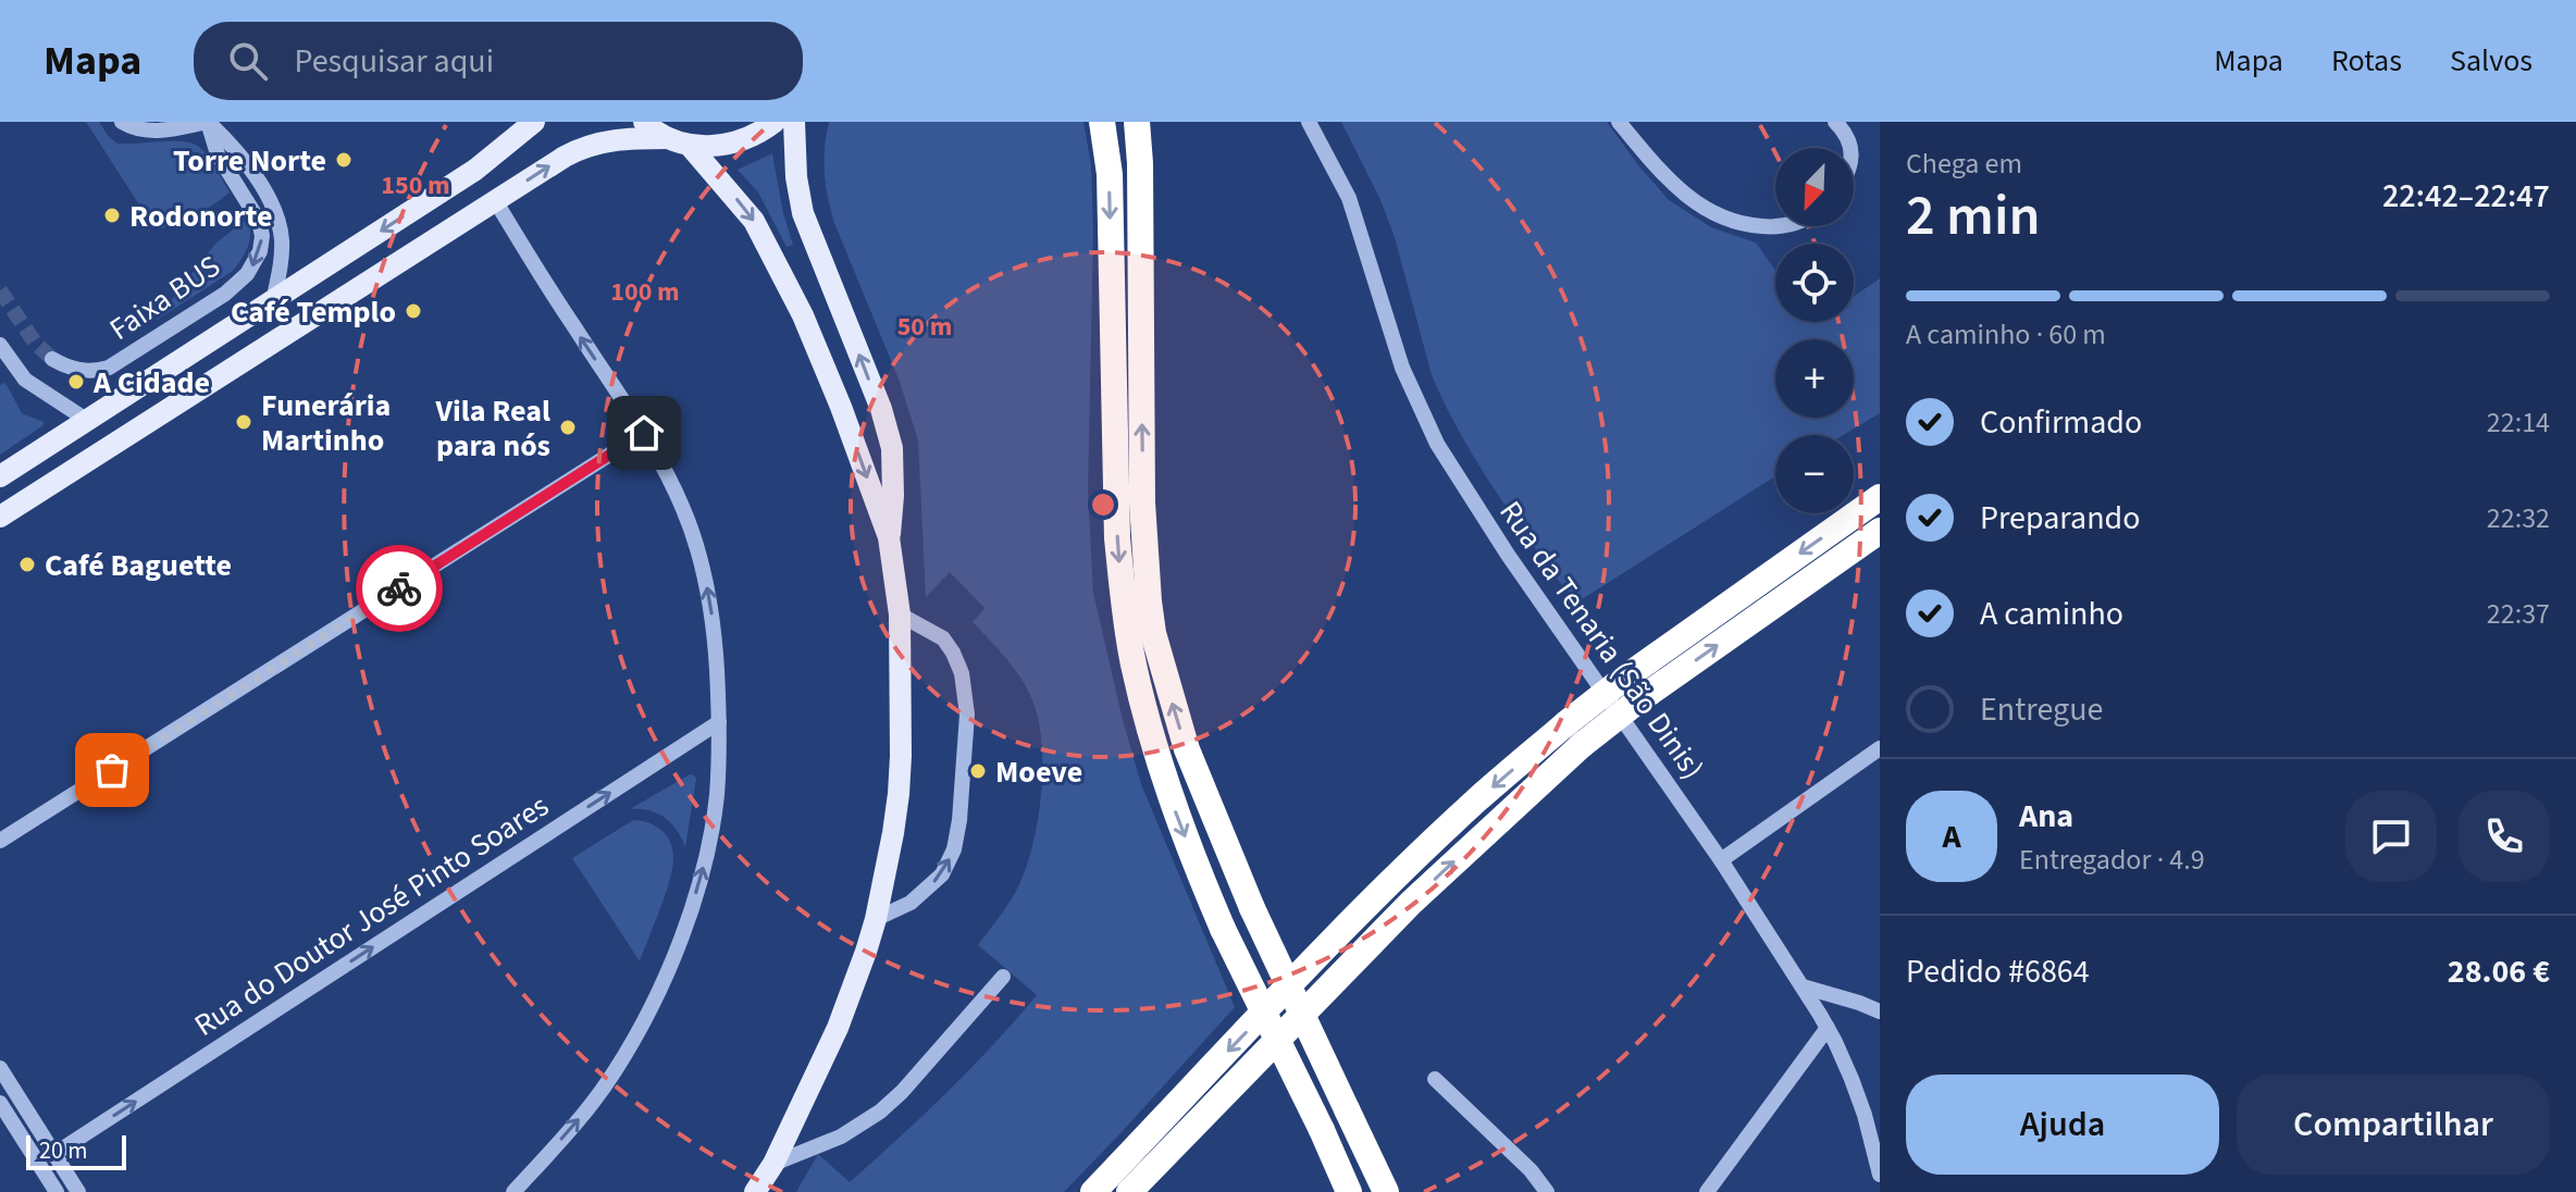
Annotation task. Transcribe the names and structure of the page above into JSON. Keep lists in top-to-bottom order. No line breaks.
{"streets":{"street":["Faixa BUS","Rua da Tenaria (São Dinis)","Rua do Doutor José Pinto Soares"]},"one_way":["Rua do Doutor José Pinto Soares"],"places":["Torre Norte","Rodonorte","Café Templo","A Cidade","Funerária Martinho","Vila Real para nós","Café Baguette","Moeve"],"scale_bar":"20 m","north":"bottom left","page":{"header":"Mapa","search":"Pesquisar aqui","nav":["Mapa","Rotas","Salvos"],"heading":["2 min","Chega em","22:42–22:47"],"panel":["Ana","Entregador · 4.9","Pedido #6864","28.06 €"],"map_buttons":["+","−"],"bar":"A caminho · 60 m","list":[["Confirmado","22:14"],["Preparando","22:32"],["A caminho","22:37"],"Entregue"],"round":"A","buttons":["Ajuda","Compartilhar"],"scale":"20 m"},"rings":["150 m","100 m","50 m"]}
